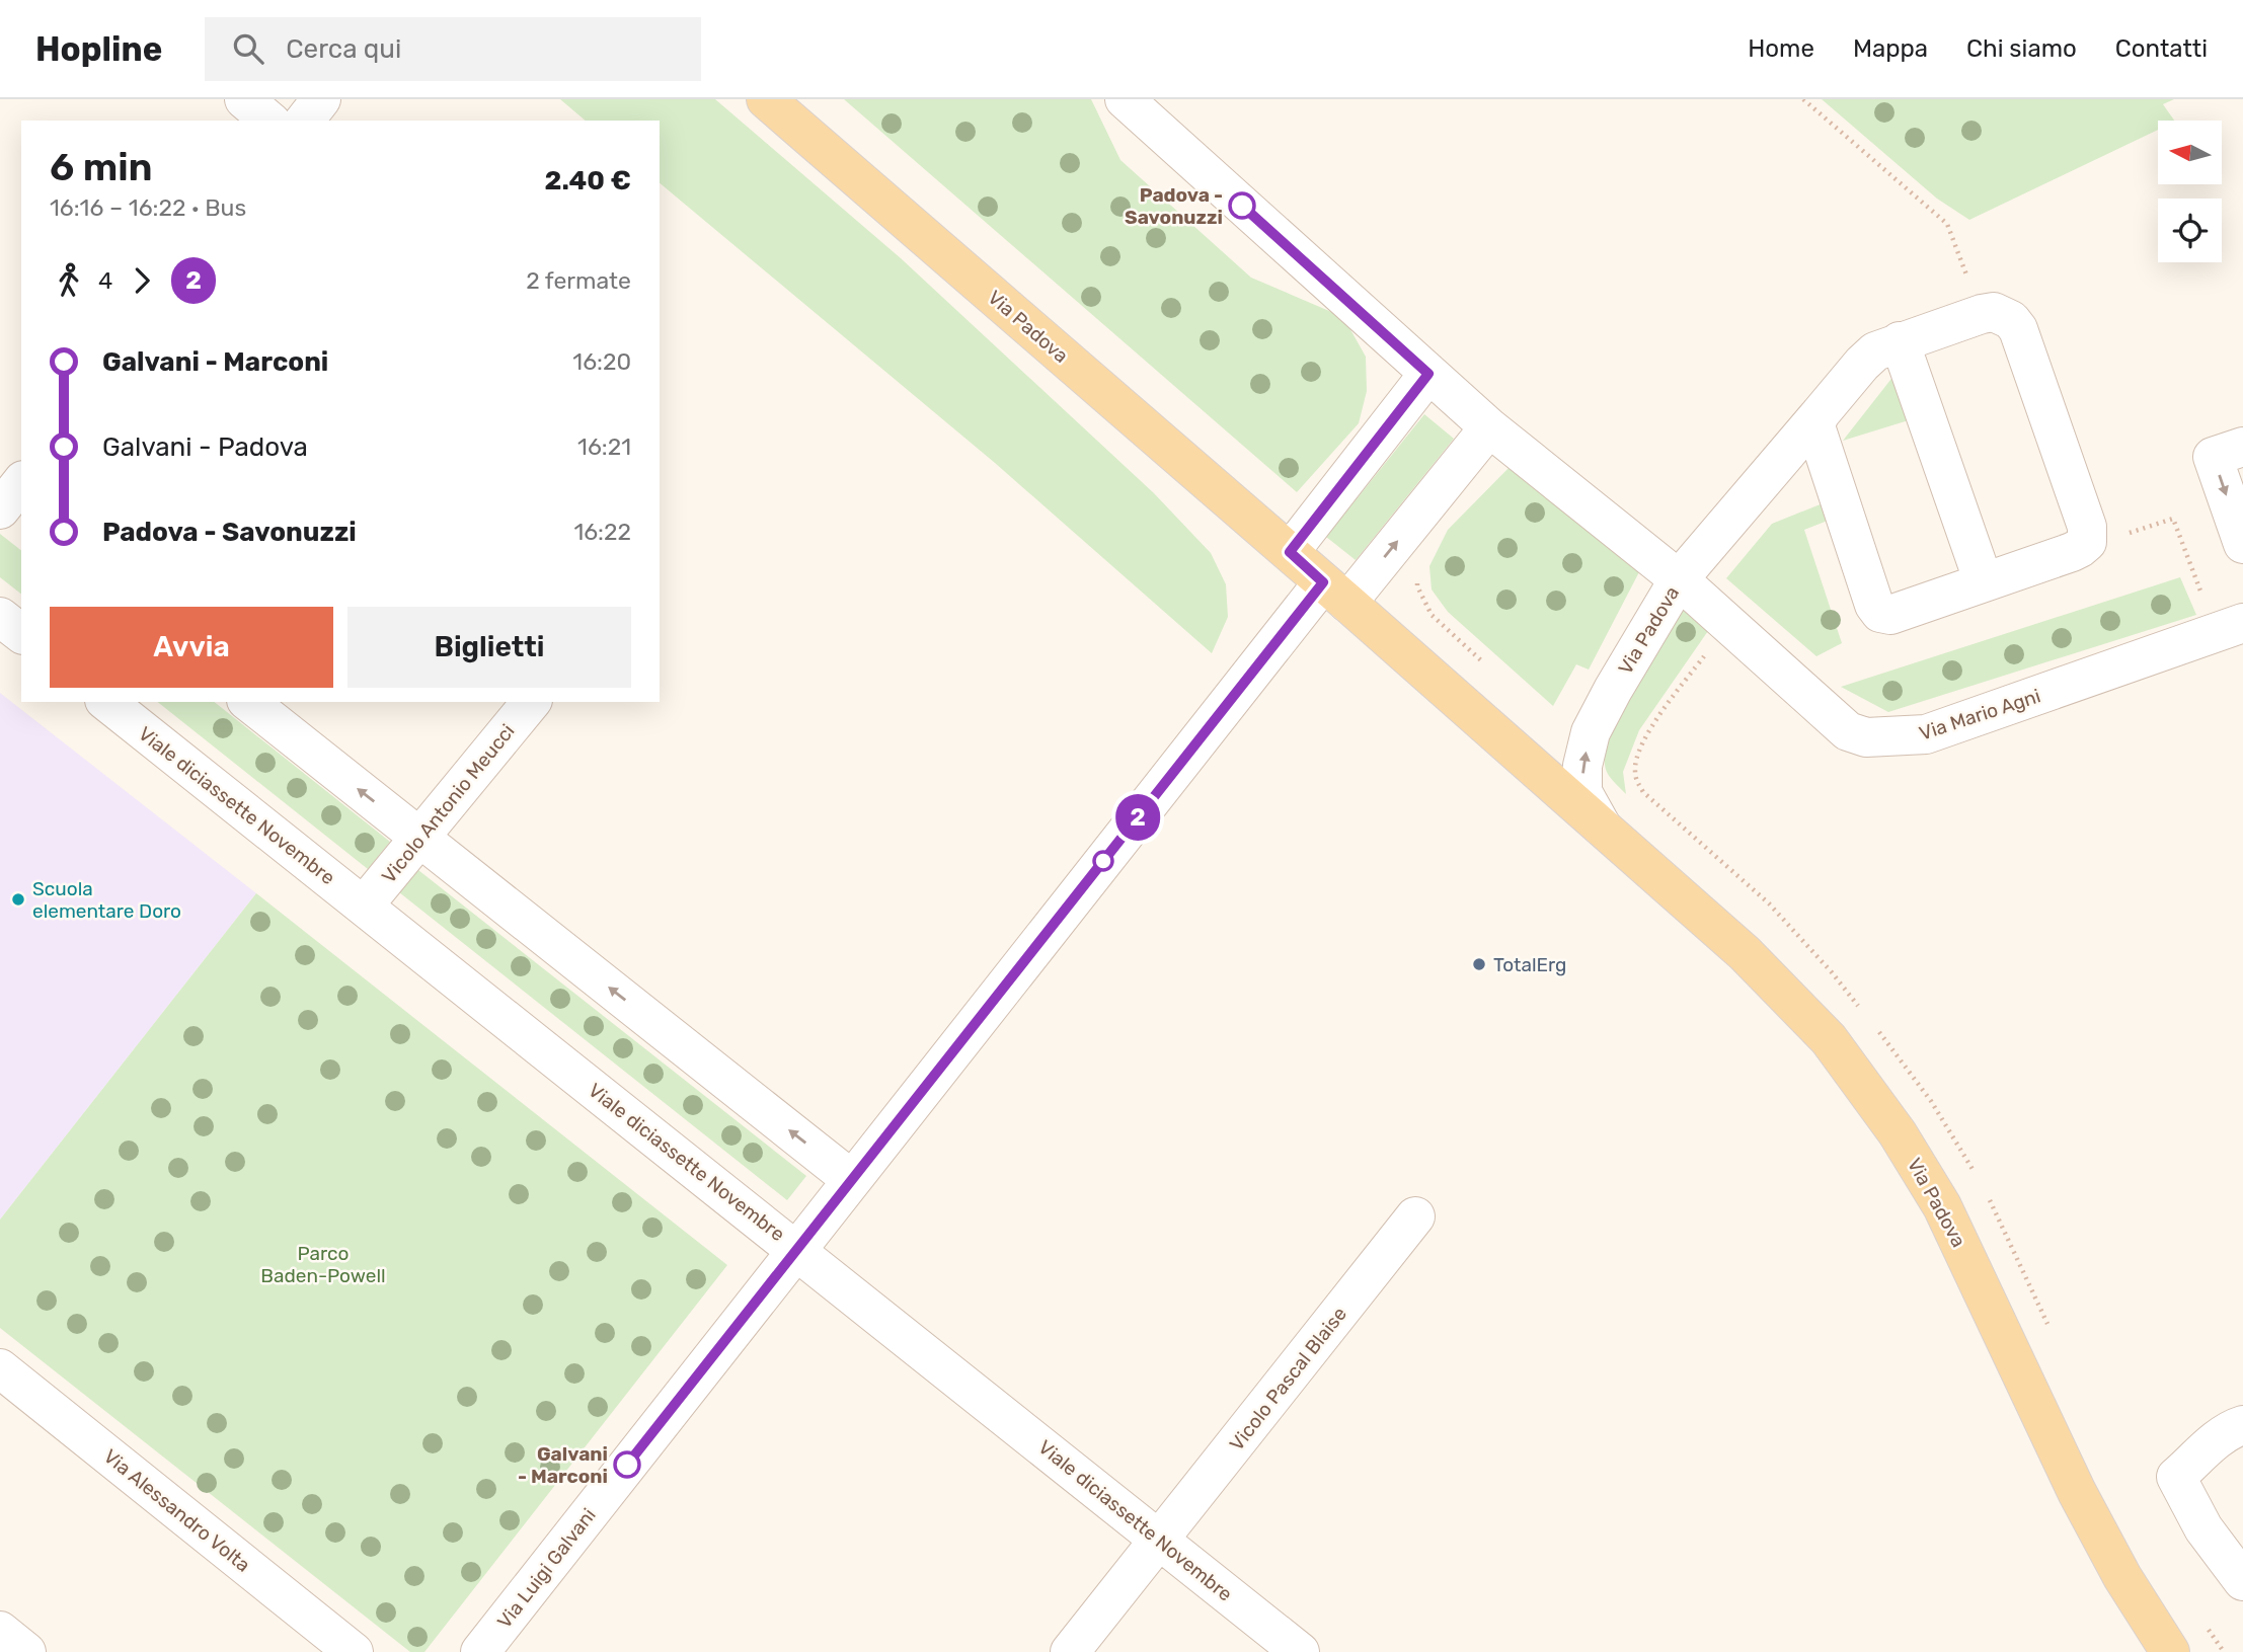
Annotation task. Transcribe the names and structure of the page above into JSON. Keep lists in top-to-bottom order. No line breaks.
{"streets":{"main road":["Via Padova"],"street":["Via Mario Agni","Vicolo Antonio Meucci","Viale diciassette Novembre","Vicolo Pascal Blaise","Via Alessandro Volta","Via Luigi Galvani"]},"crossings":[["Via Padova","Via Mario Agni"],["Via Padova","Via Luigi Galvani"],["Vicolo Antonio Meucci","Viale diciassette Novembre"],["Viale diciassette Novembre","Vicolo Pascal Blaise"],["Viale diciassette Novembre","Via Luigi Galvani"]],"parks":["Parco Baden-Powell"],"places":["Padova - Savonuzzi","Scuola elementare Doro","TotalErg","Galvani - Marconi"],"lines":["bus line 2"],"north":"left","page":{"header":"Hopline","search":"Cerca qui","nav":["Home","Mappa","Chi siamo","Contatti"],"on_map":"2","heading":["6 min","16:16 – 16:22 · Bus","2.40 €"],"legs":["4","2","2 fermate"],"list":[{"name":"Galvani - Marconi","value":"16:20"},{"name":"Galvani - Padova","value":"16:21"},{"name":"Padova - Savonuzzi","value":"16:22"}],"buttons":["Avvia","Biglietti"]}}
